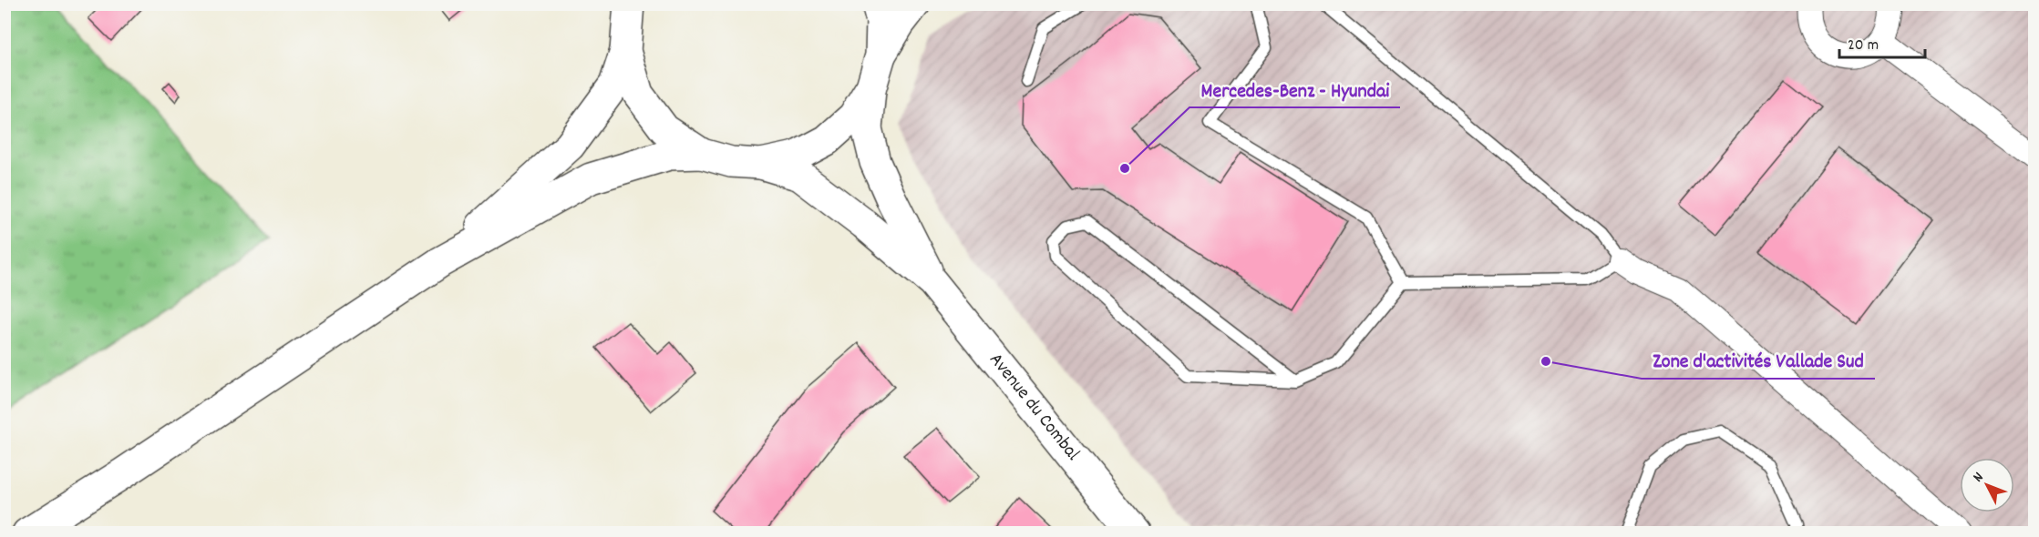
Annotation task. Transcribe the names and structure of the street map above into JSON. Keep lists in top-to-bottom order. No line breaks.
{"streets":{"main road":["Avenue du Combal"]},"places":["Mercedes-Benz - Hyundai","Zone d'activités Vallade Sud"],"scale_bar":"20 m","north":"top left"}
